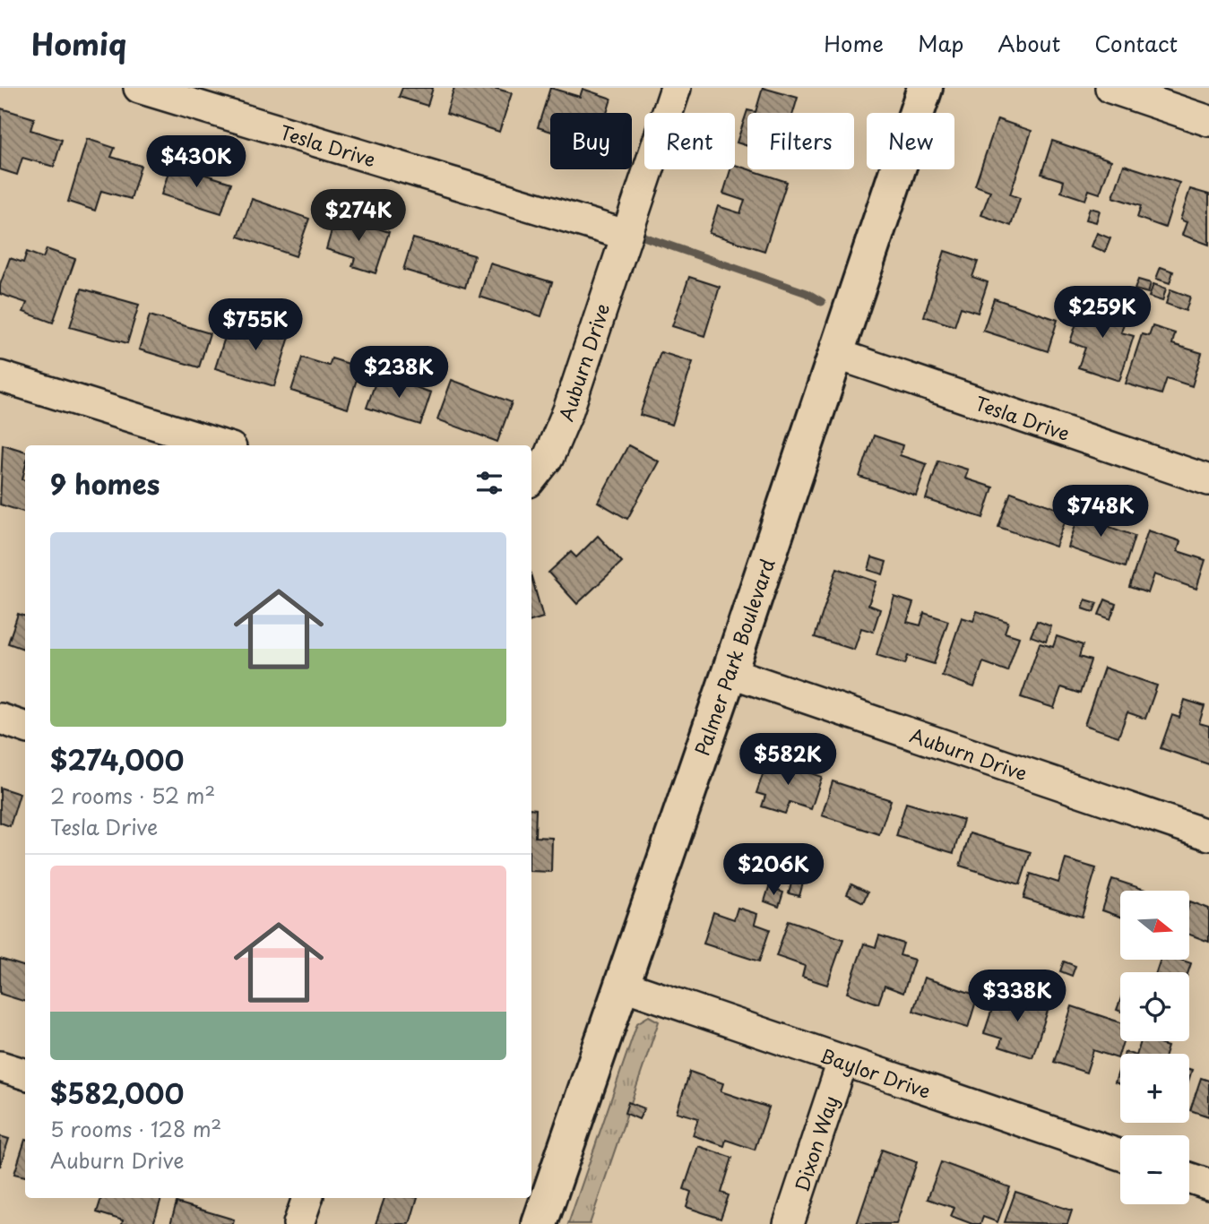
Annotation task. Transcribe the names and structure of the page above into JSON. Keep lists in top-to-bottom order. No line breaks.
{"streets":{"main road":["Palmer Park Boulevard"],"street":["Tesla Drive","Auburn Drive","Baylor Drive","Dixon Way"]},"crossings":[["Tesla Drive","Auburn Drive"],["Tesla Drive","Palmer Park Boulevard"],["Auburn Drive","Palmer Park Boulevard"],["Palmer Park Boulevard","Baylor Drive"],["Baylor Drive","Dixon Way"]],"north":"right","page":{"header":"Homiq","nav":["Home","Map","About","Contact"],"chip":["Buy","Rent","Filters","New"],"price":["$430K","$274K","$259K","$755K","$238K","$748K","$582K","$206K","$338K"],"heading":"9 homes","list":[{"name":"$274,000","note":"2 rooms · 52 m² · Tesla Drive"},{"name":"$582,000","note":"5 rooms · 128 m² · Auburn Drive"}],"map_buttons":["+","−"]}}
